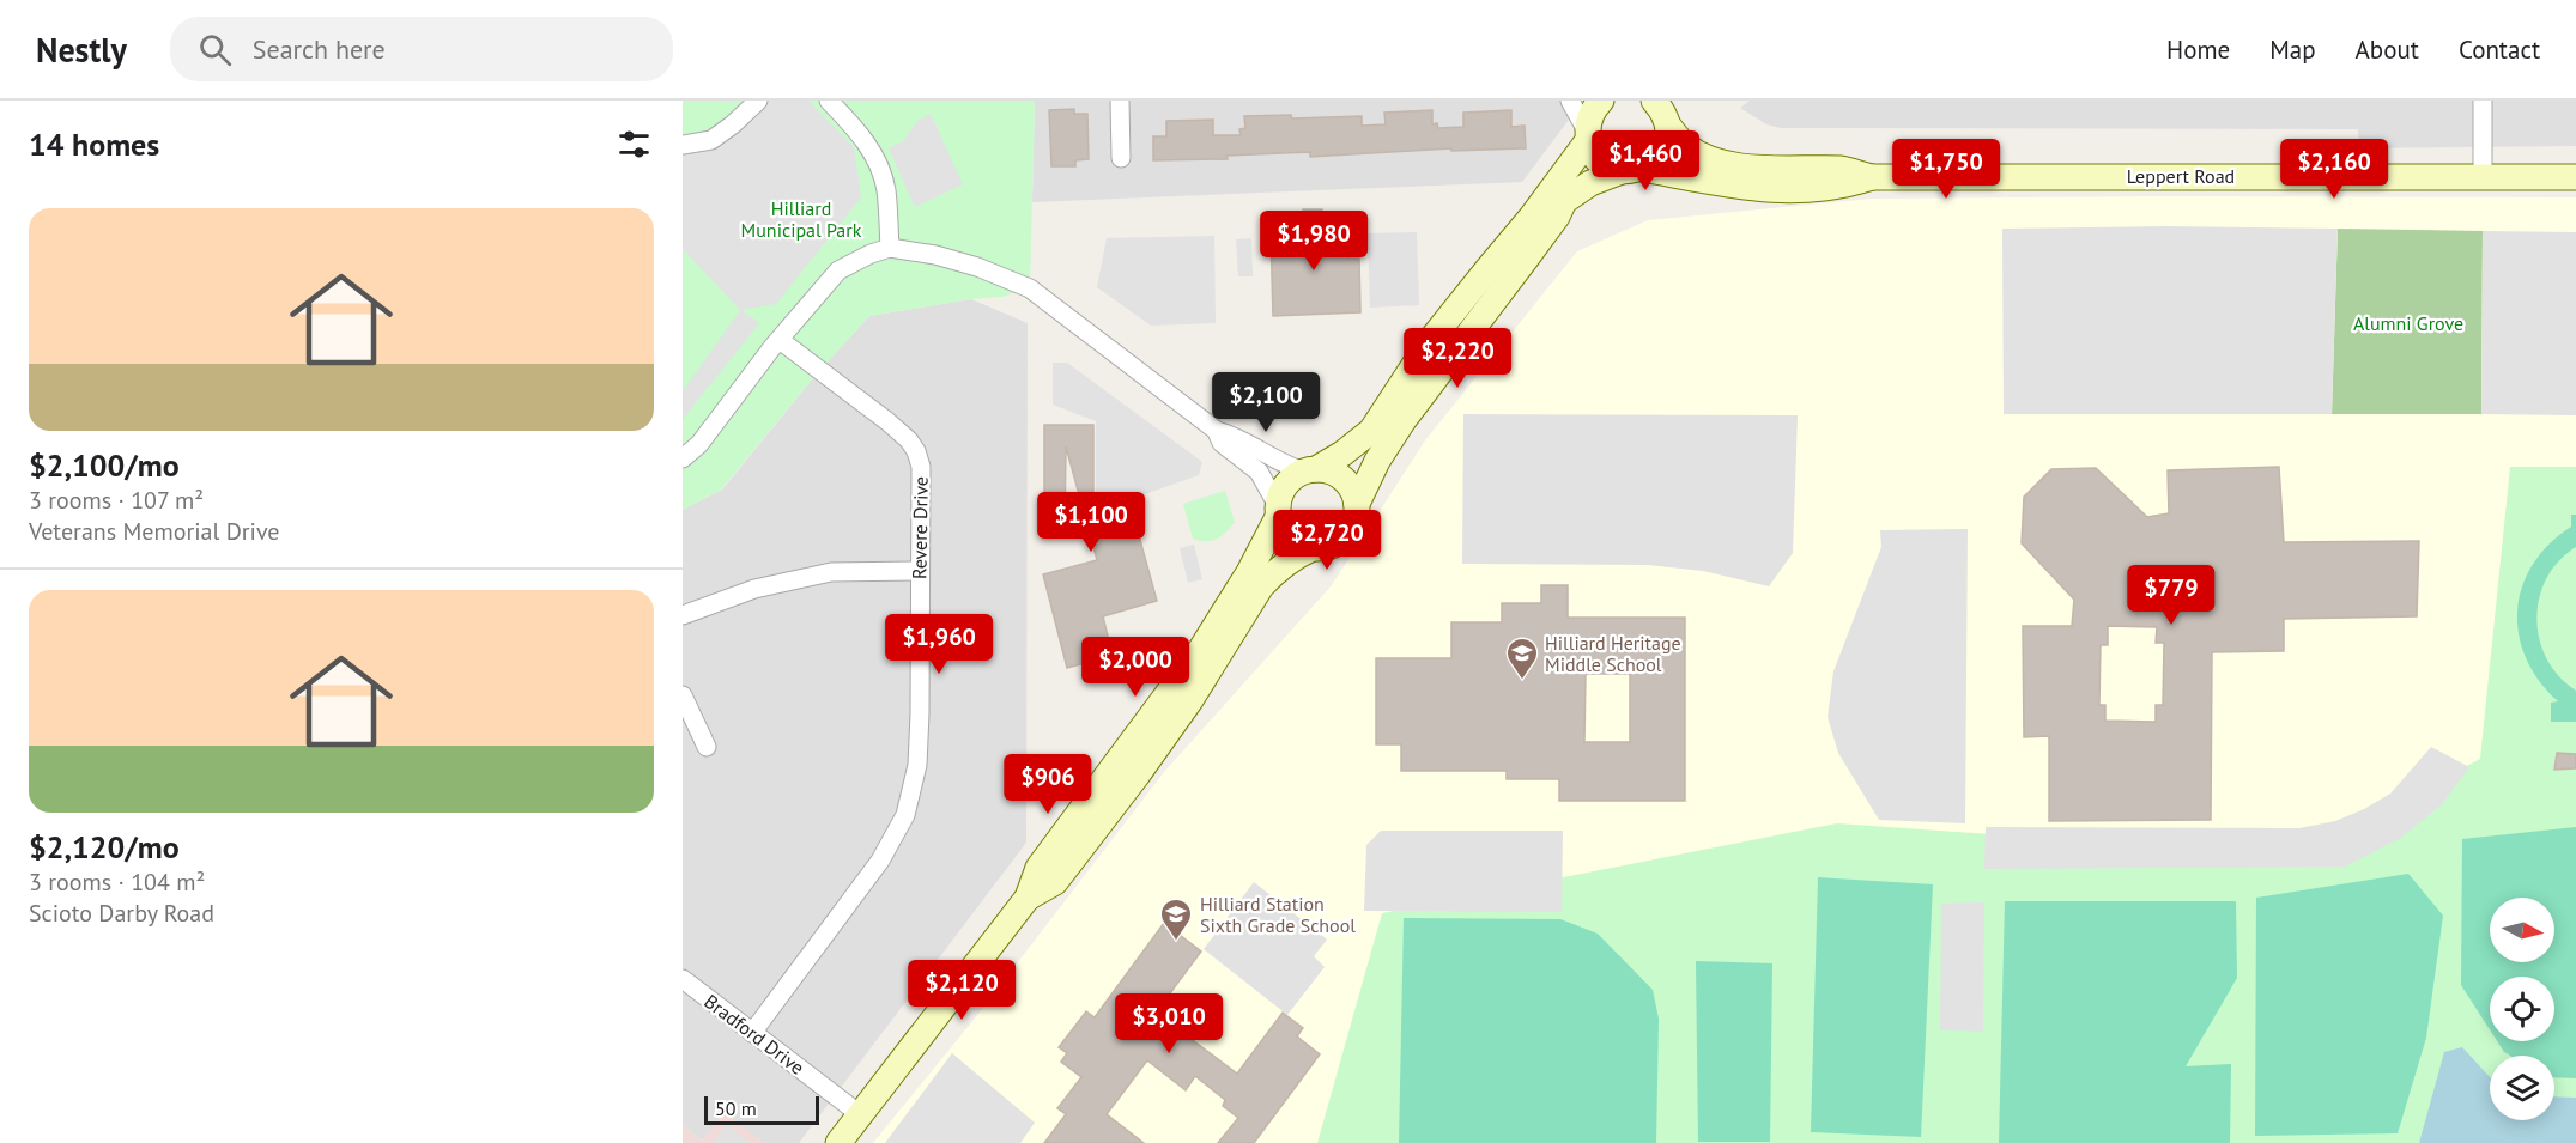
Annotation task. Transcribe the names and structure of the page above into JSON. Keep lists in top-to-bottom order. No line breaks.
{"streets":{"main road":["Leppert Road"],"street":["Revere Drive","Bradford Drive"]},"crossings":[["Revere Drive","Bradford Drive"]],"parks":["Hilliard Municipal Park","Alumni Grove"],"places":{"school or university":["Hilliard Heritage Middle School","Hilliard Station Sixth Grade School"]},"scale_bar":"50 m","north":"right","page":{"header":"Nestly","search":"Search here","nav":["Home","Map","About","Contact"],"heading":"14 homes","price":["$1,460","$1,750","$2,160","$1,980","$2,220","$2,100","$1,100","$2,720","$779","$1,960","$2,000","$906","$2,120","$3,010"],"list":[{"name":"$2,100/mo","note":"3 rooms · 107 m² · Veterans Memorial Drive"},{"name":"$2,120/mo","note":"3 rooms · 104 m² · Scioto Darby Road"}],"scale":"50 m"}}
